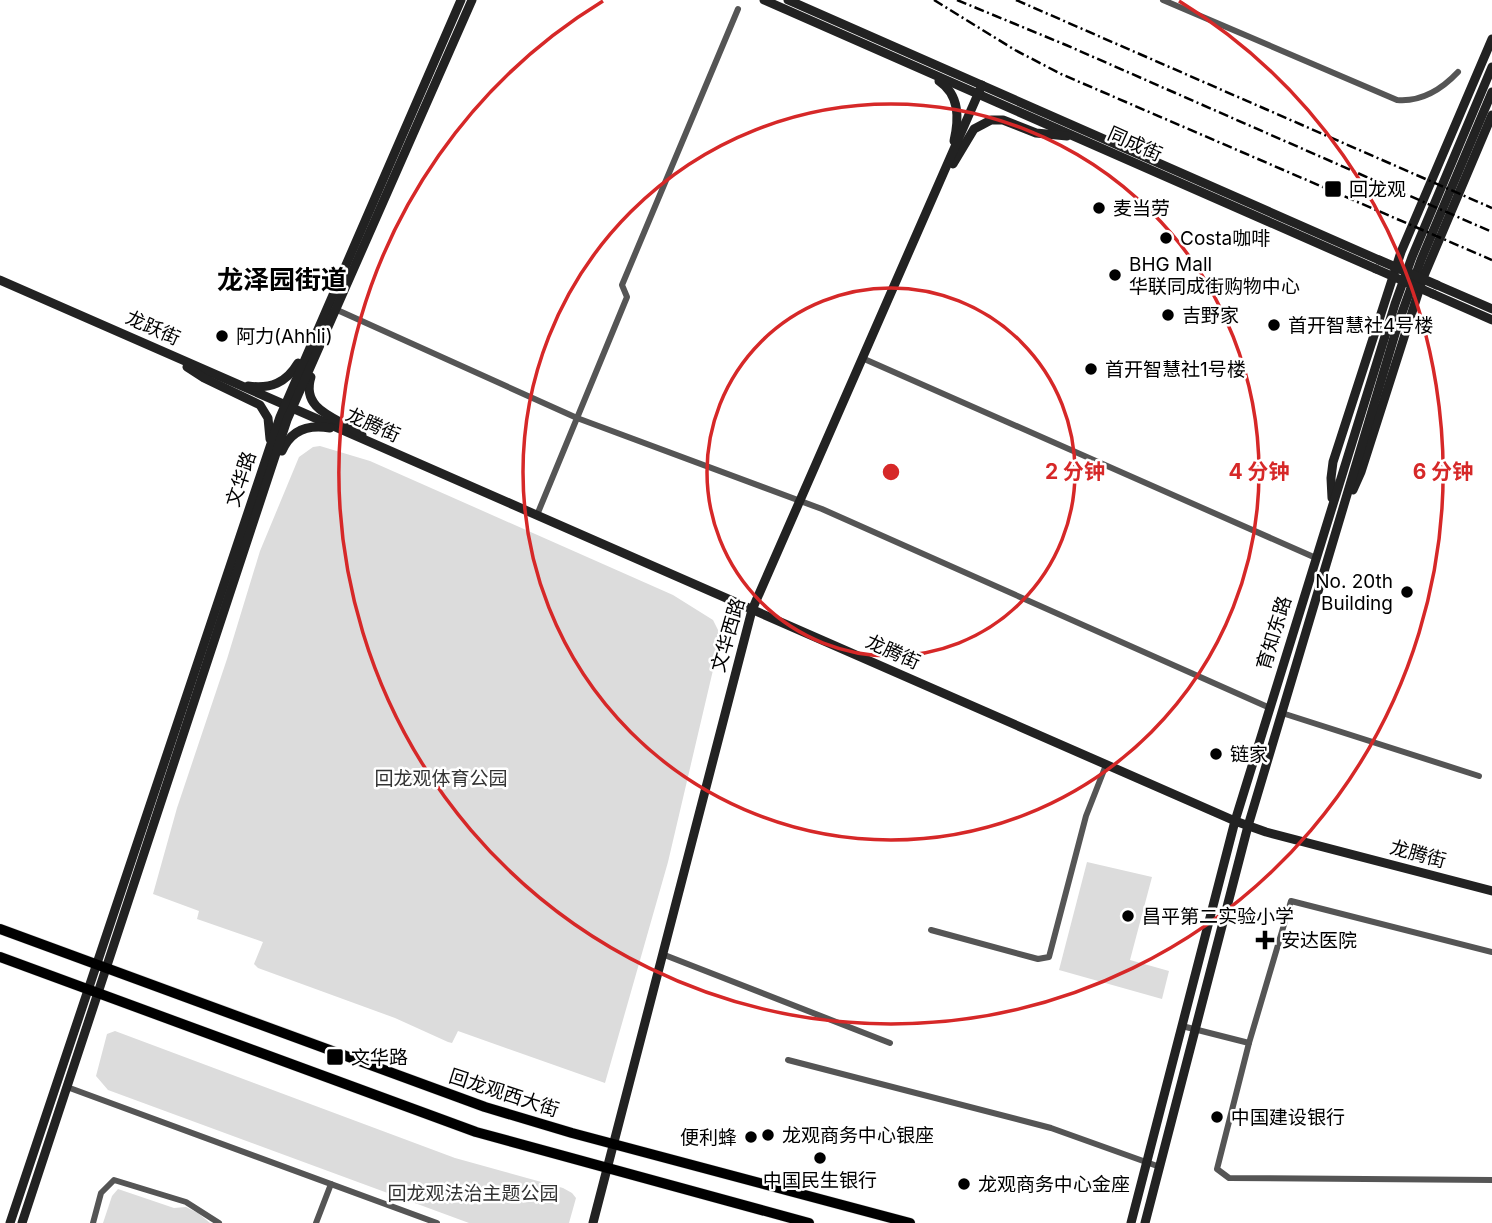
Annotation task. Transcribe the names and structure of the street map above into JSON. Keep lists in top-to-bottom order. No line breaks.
{"streets":{"main road":["回龙观西大街"],"street":["同成街","龙跃街","龙腾街","文华路","育知东路","文华西路"]},"crossings":[["同成街","文华西路"],["龙跃街","龙腾街"],["龙跃街","文华路"],["龙腾街","文华路"],["龙腾街","育知东路"],["龙腾街","文华西路"],["文华路","回龙观西大街"],["文华西路","回龙观西大街"]],"districts":["龙泽园街道"],"parks":["回龙观体育公园","回龙观法治主题公园"],"places":{"transit":["回龙观","文华路"],"other":["麦当劳","Costa咖啡","BHG Mall 华联同成街购物中心","吉野家","首开智慧社4号楼","阿力(Ahhli)","首开智慧社1号楼","No. 20th Building","链家","昌平第二实验小学","中国建设银行","龙观商务中心银座","便利蜂","中国民生银行","龙观商务中心金座"],"health":["安达医院"]},"rings":["2 分钟","4 分钟","6 分钟"]}
